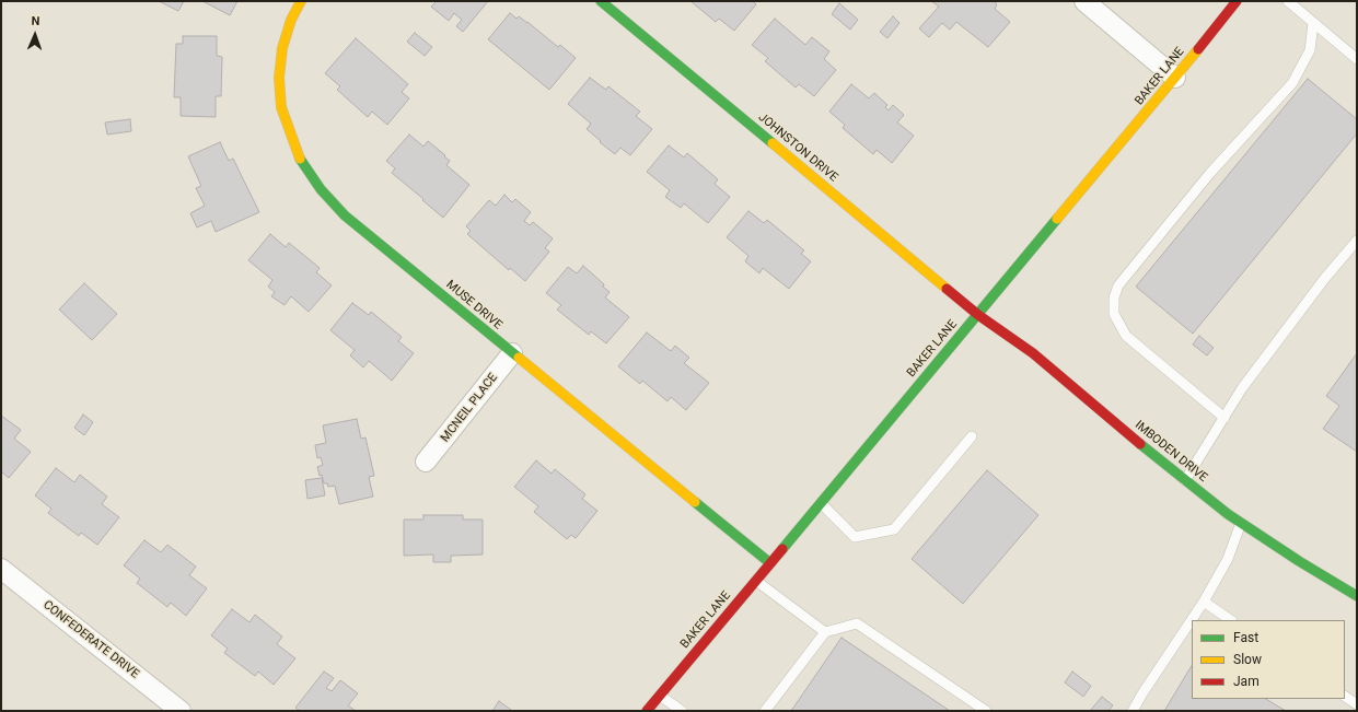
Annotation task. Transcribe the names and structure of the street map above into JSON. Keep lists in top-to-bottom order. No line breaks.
{"streets":{"street":["BAKER LANE","JOHNSTON DRIVE","MUSE DRIVE","MCNEIL PLACE","IMBODEN DRIVE","CONFEDERATE DRIVE"]},"crossings":[["BAKER LANE","JOHNSTON DRIVE"],["BAKER LANE","MUSE DRIVE"],["BAKER LANE","IMBODEN DRIVE"],["JOHNSTON DRIVE","IMBODEN DRIVE"],["MUSE DRIVE","MCNEIL PLACE"]],"legend":["Fast","Slow","Jam"],"north":"top"}
